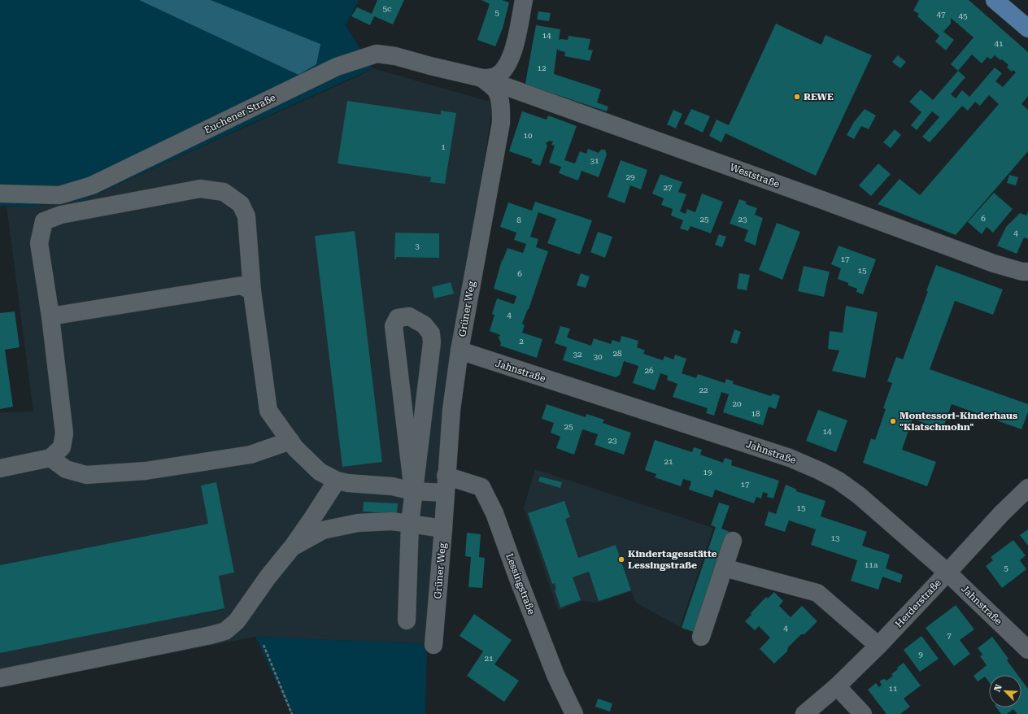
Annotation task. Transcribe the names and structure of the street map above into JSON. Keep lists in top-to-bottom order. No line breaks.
{"streets":{"street":["Euchener Straße","Weststraße","Grüner Weg","Jahnstraße","Lessingstraße","Herderstraße"]},"crossings":[["Euchener Straße","Weststraße"],["Euchener Straße","Grüner Weg"],["Weststraße","Grüner Weg"],["Grüner Weg","Jahnstraße"],["Grüner Weg","Lessingstraße"],["Jahnstraße","Herderstraße"]],"places":["REWE","Montessori-Kinderhaus \"Klatschmohn\"","Kindertagesstätte Lessingstraße"],"house_numbers":["5c","5","47","45","14","41","12","10","1","31","29","27","6","25","23","8","4","3","17","15","6","4","2","28","32","30","26","22","20","18","25","14","23","21","19","17","15","13","11a","5","4","7","9","21","11"],"north":"top left"}
